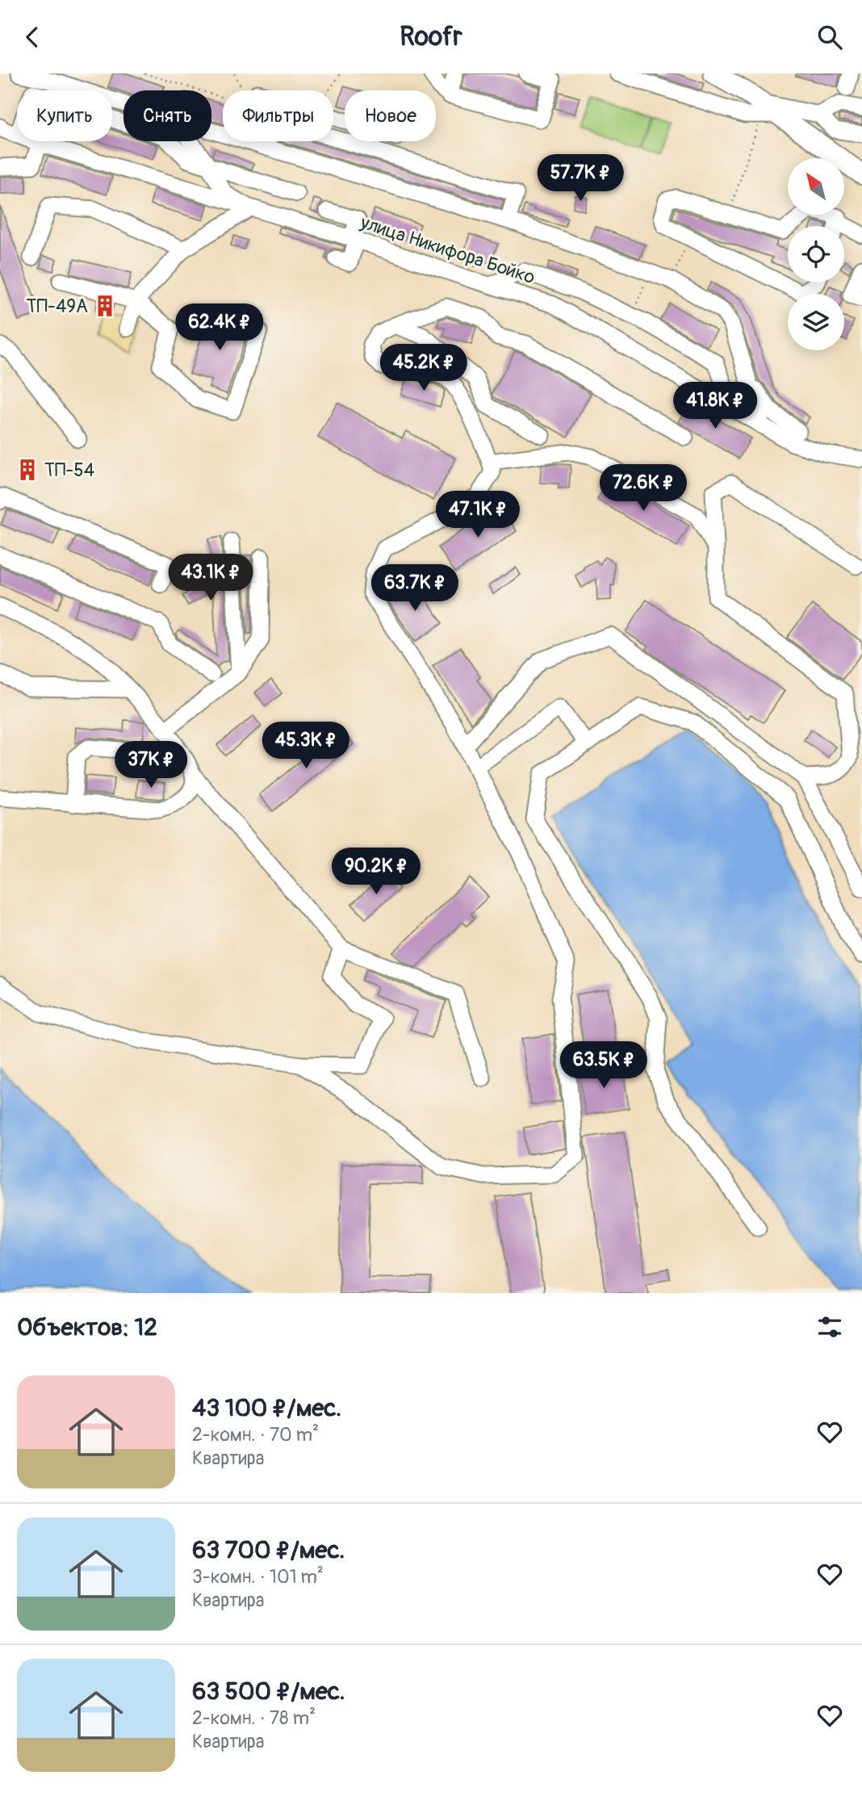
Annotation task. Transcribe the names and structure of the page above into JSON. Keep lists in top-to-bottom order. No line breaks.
{"streets":{"street":["улица Никифора Бойко"]},"places":{"building":["ТП-49А","ТП-54"]},"north":"top left","page":{"header":"Roofr","chip":["Купить","Снять","Фильтры","Новое"],"price":["57.7K ₽","62.4K ₽","45.2K ₽","41.8K ₽","72.6K ₽","47.1K ₽","43.1K ₽","63.7K ₽","45.3K ₽","37K ₽","90.2K ₽","63.5K ₽"],"heading":"Объектов: 12","list":[{"name":"43 100 ₽/мес.","note":"2-комн. · 70 m² · Квартира"},{"name":"63 700 ₽/мес.","note":"3-комн. · 101 m² · Квартира"},{"name":"63 500 ₽/мес.","note":"2-комн. · 78 m² · Квартира"}]}}
